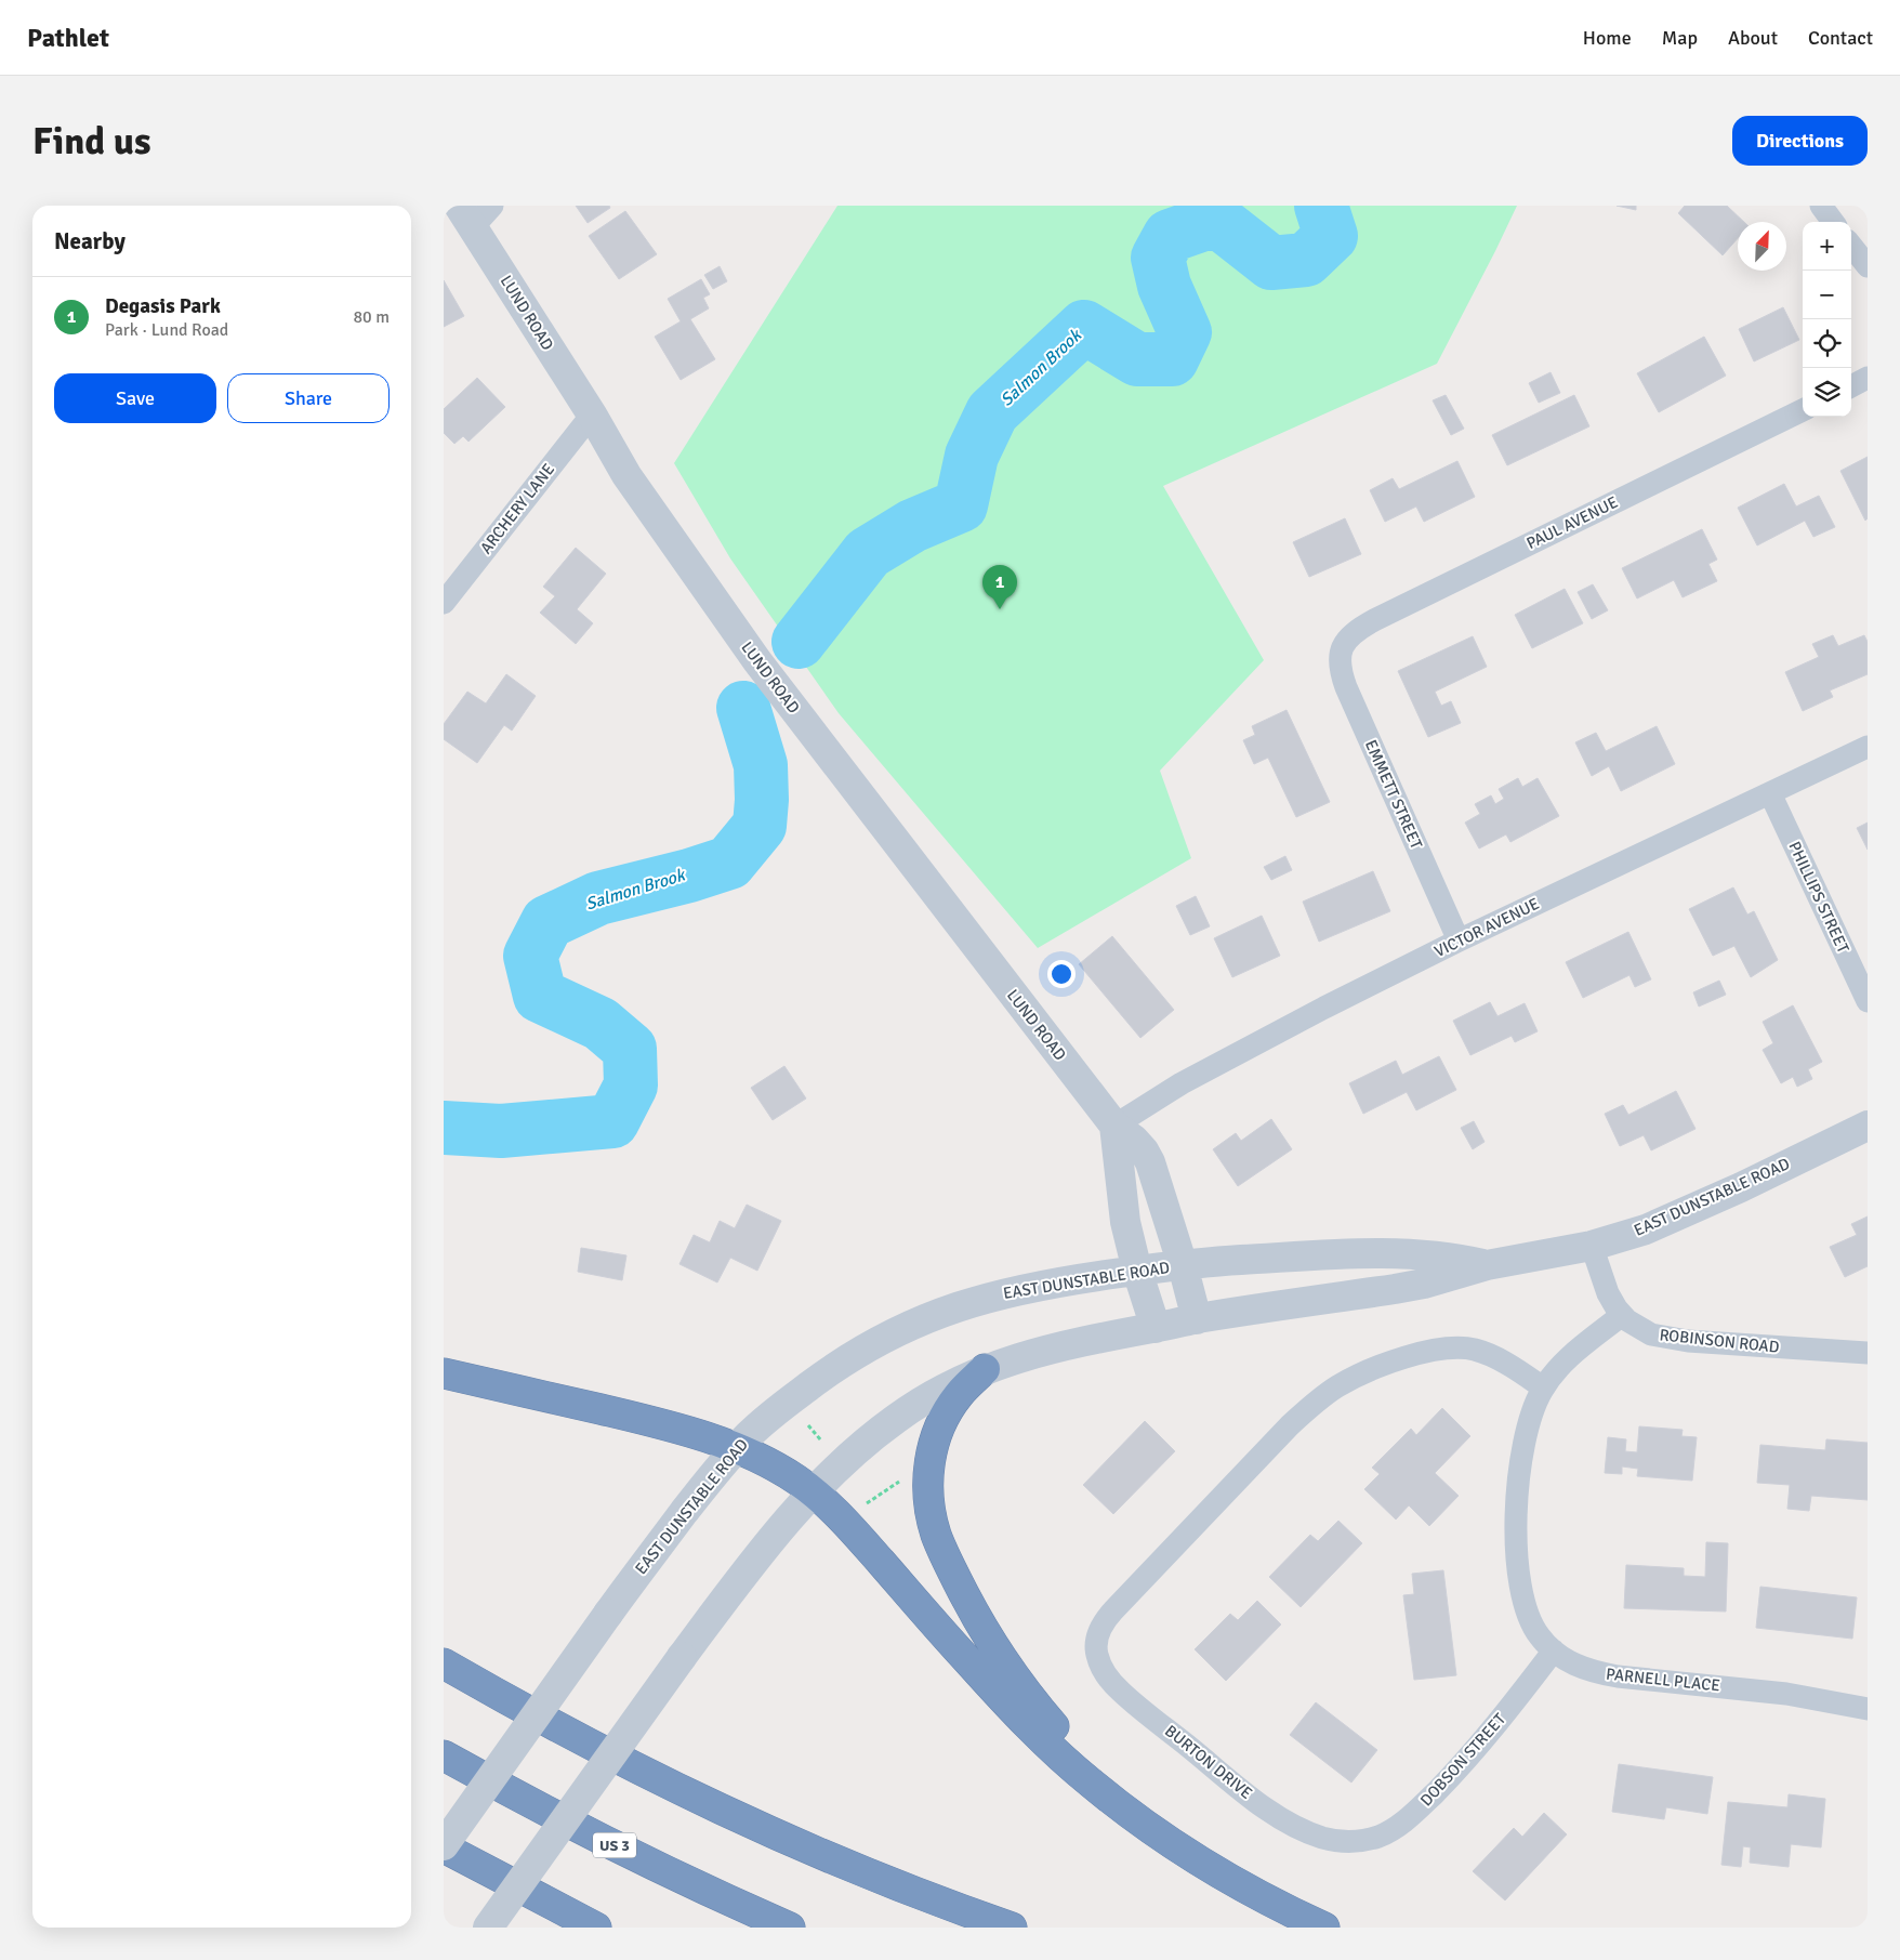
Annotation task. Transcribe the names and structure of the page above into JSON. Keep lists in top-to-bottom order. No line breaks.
{"streets":{"highway":["US 3"],"street":["LUND ROAD","ARCHERY LANE","PAUL AVENUE","EMMETT STREET","PHILLIPS STREET","VICTOR AVENUE","EAST DUNSTABLE ROAD","ROBINSON ROAD","PARNELL PLACE","DOBSON STREET","BURTON DRIVE"]},"crossings":[["LUND ROAD","ARCHERY LANE"],["LUND ROAD","VICTOR AVENUE"],["LUND ROAD","EAST DUNSTABLE ROAD"],["PAUL AVENUE","EMMETT STREET"],["EMMETT STREET","VICTOR AVENUE"],["PHILLIPS STREET","VICTOR AVENUE"],["EAST DUNSTABLE ROAD","ROBINSON ROAD"],["ROBINSON ROAD","PARNELL PLACE"],["PARNELL PLACE","DOBSON STREET"],["PARNELL PLACE","BURTON DRIVE"],["DOBSON STREET","BURTON DRIVE"]],"water":["Salmon Brook"],"north":"top right","page":{"header":"Pathlet","nav":["Home","Map","About","Contact"],"buttons":["Directions",["Save","Share"]],"title":"Find us","heading":"Nearby","map_buttons":["+","−"],"list":[{"mark":"1","name":"Degasis Park","note":"Park · Lund Road","value":"80 m"}],"pins":"1"}}
